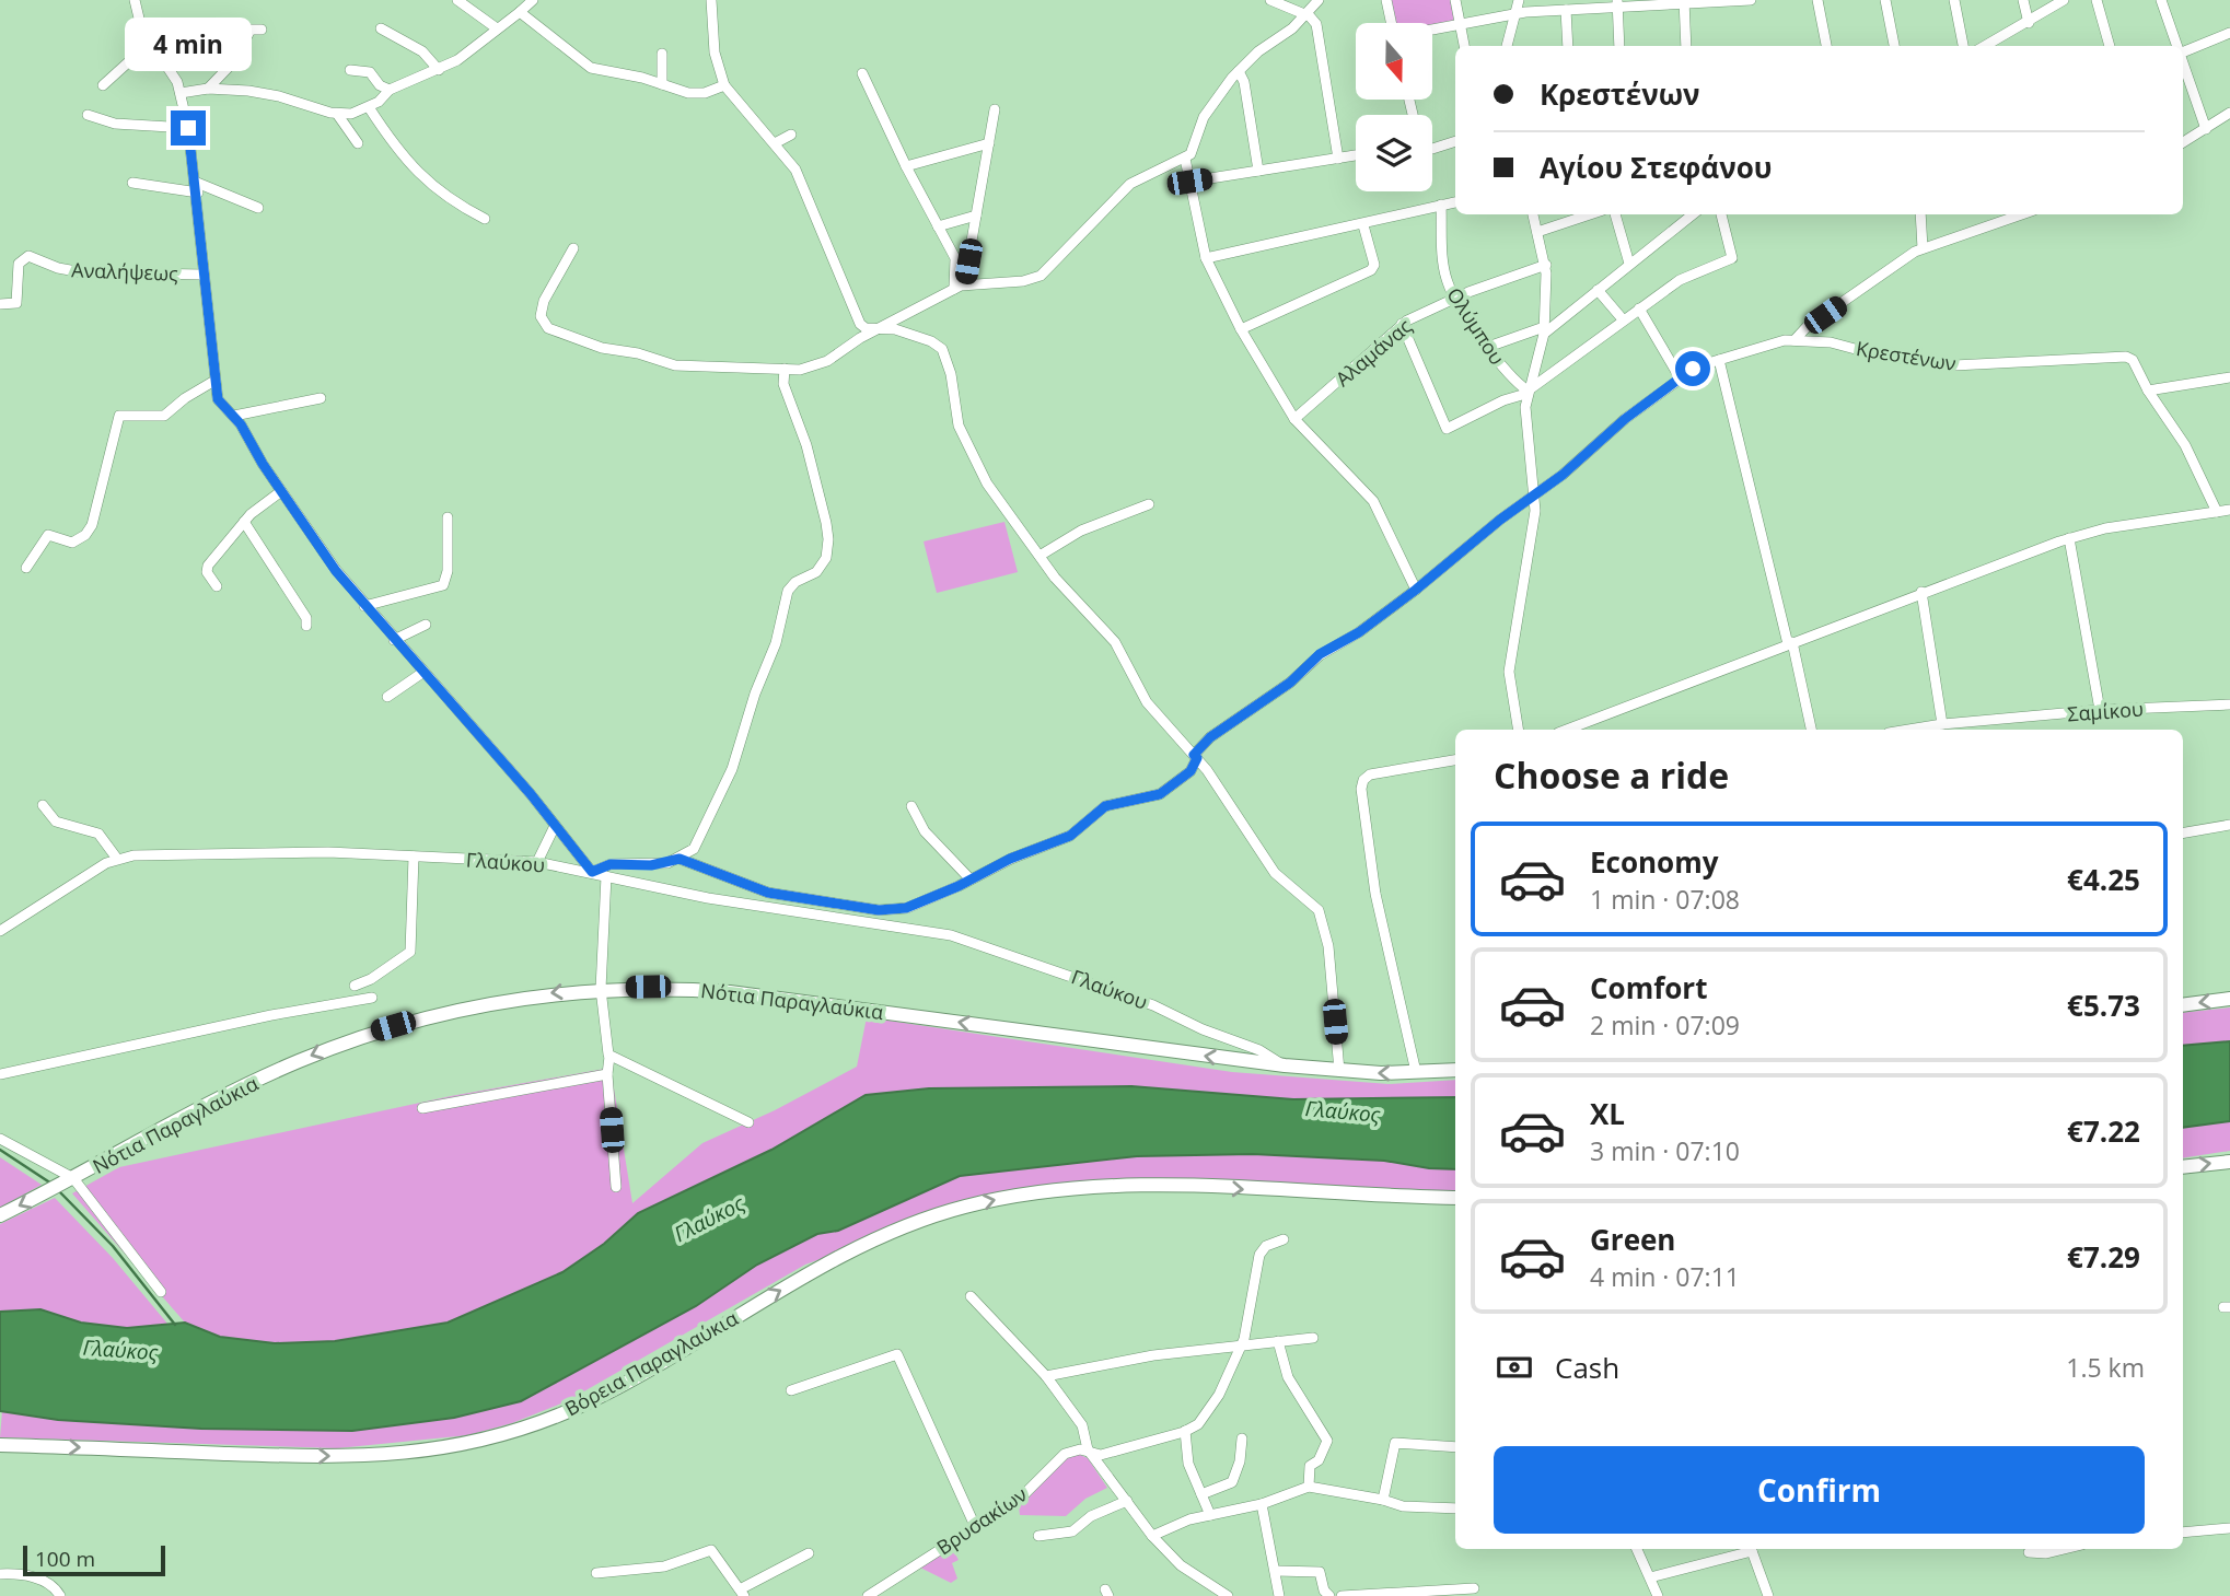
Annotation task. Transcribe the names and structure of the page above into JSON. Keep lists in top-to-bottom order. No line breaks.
{"streets":{"main road":["Γλαύκου","Νότια Παραγλαύκια","Βόρεια Παραγλαύκια"],"street":["Αναλήψεως","Ολύμπου","Αλαμάνας","Κρεστένων","Σαμίκου","Βρυσακίων"]},"crossings":[["Ολύμπου","Αλαμάνας"],["Γλαύκου","Νότια Παραγλαύκια"]],"one_way":["Νότια Παραγλαύκια","Βόρεια Παραγλαύκια"],"water":["Γλαύκος"],"scale_bar":"100 m","north":"bottom","page":{"bubble":"4 min","banner":["Κρεστένων","Αγίου Στεφάνου"],"heading":"Choose a ride","list":[{"name":"Economy","note":"1 min · 07:08","value":"€4.25"},{"name":"Comfort","note":"2 min · 07:09","value":"€5.73"},{"name":"XL","note":"3 min · 07:10","value":"€7.22"},{"name":"Green","note":"4 min · 07:11","value":"€7.29"}],"pay":["Cash","1.5 km"],"buttons":"Confirm","scale":"100 m"}}
